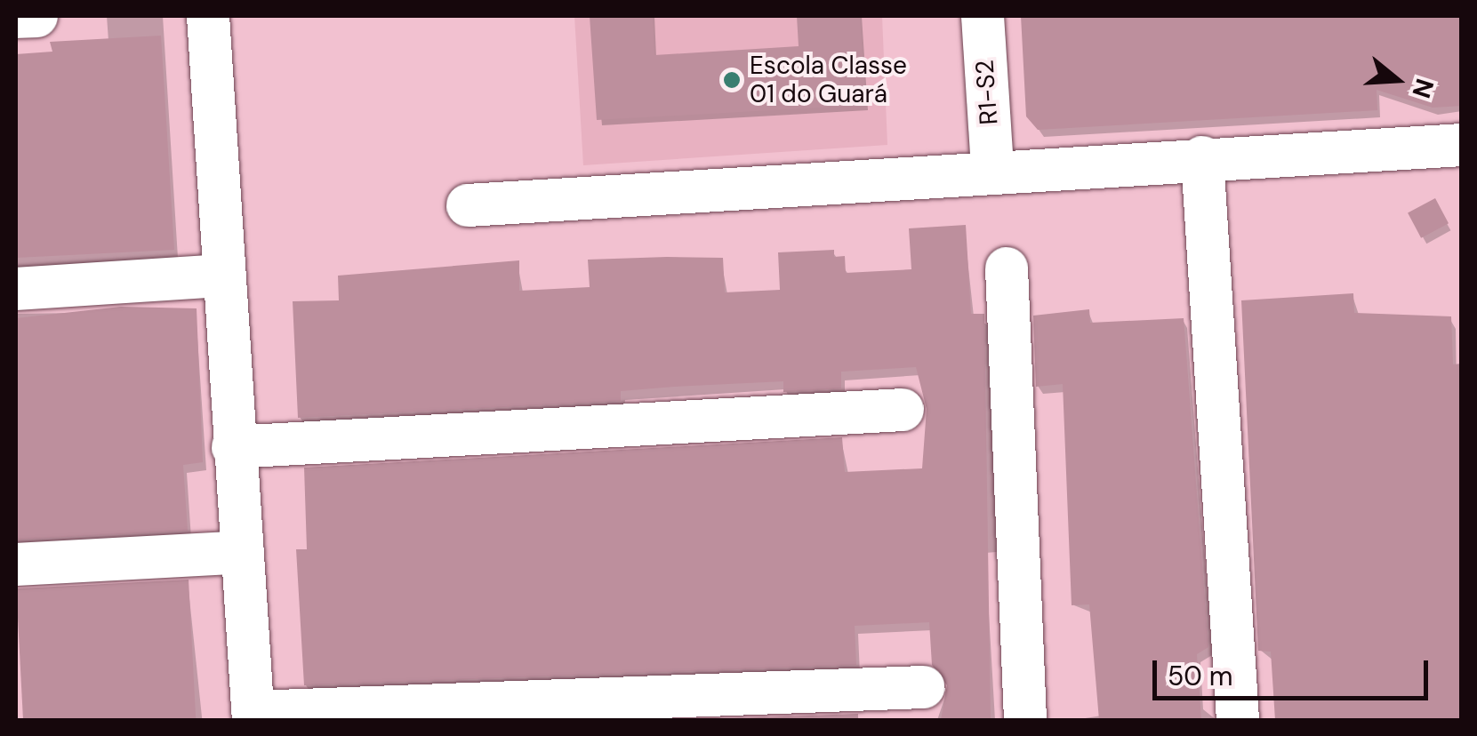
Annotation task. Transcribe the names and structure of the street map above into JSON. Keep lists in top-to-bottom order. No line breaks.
{"streets":{"street":["R1-S2"]},"places":["Escola Classe 01 do Guará"],"scale_bar":"50 m","north":"right"}
